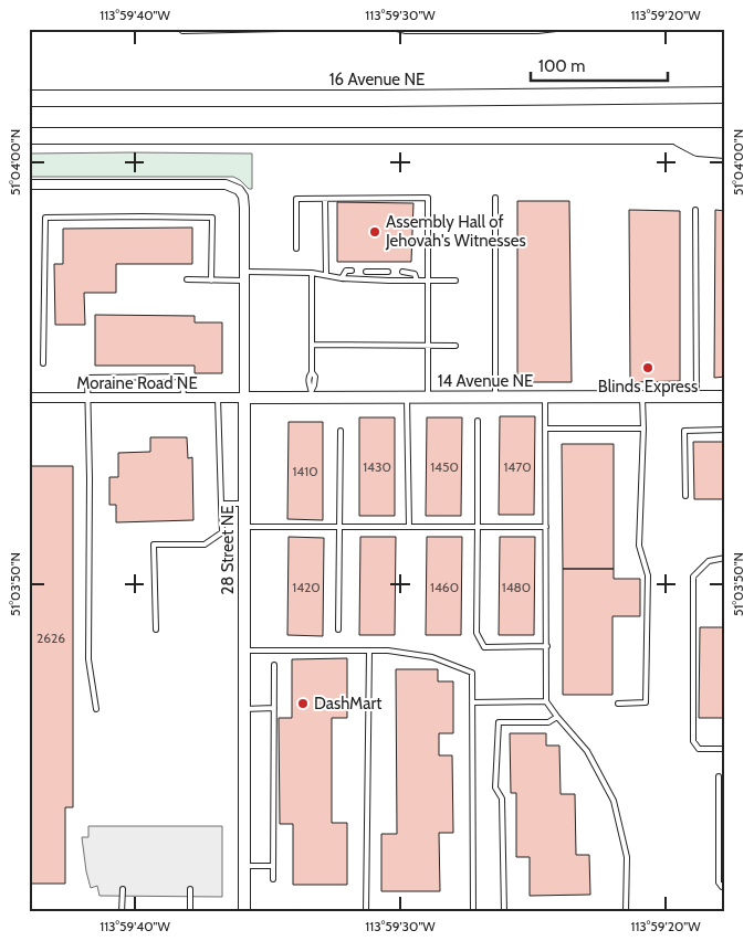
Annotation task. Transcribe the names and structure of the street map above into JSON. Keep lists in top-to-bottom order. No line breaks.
{"streets":{"highway":["16 Avenue NE"],"street":["14 Avenue NE","Moraine Road NE","28 Street NE"]},"crossings":[["14 Avenue NE","Moraine Road NE"],["14 Avenue NE","28 Street NE"],["Moraine Road NE","28 Street NE"]],"places":["Assembly Hall of Jehovah's Witnesses","Blinds Express","DashMart"],"house_numbers":["1430","1450","1470","1410","1420","1460","1480","2626"],"scale_bar":"100 m","coordinates":["113°59'40\"W","113°59'30\"W","113°59'20\"W","51°04'00\"N","51°03'50\"N"]}
